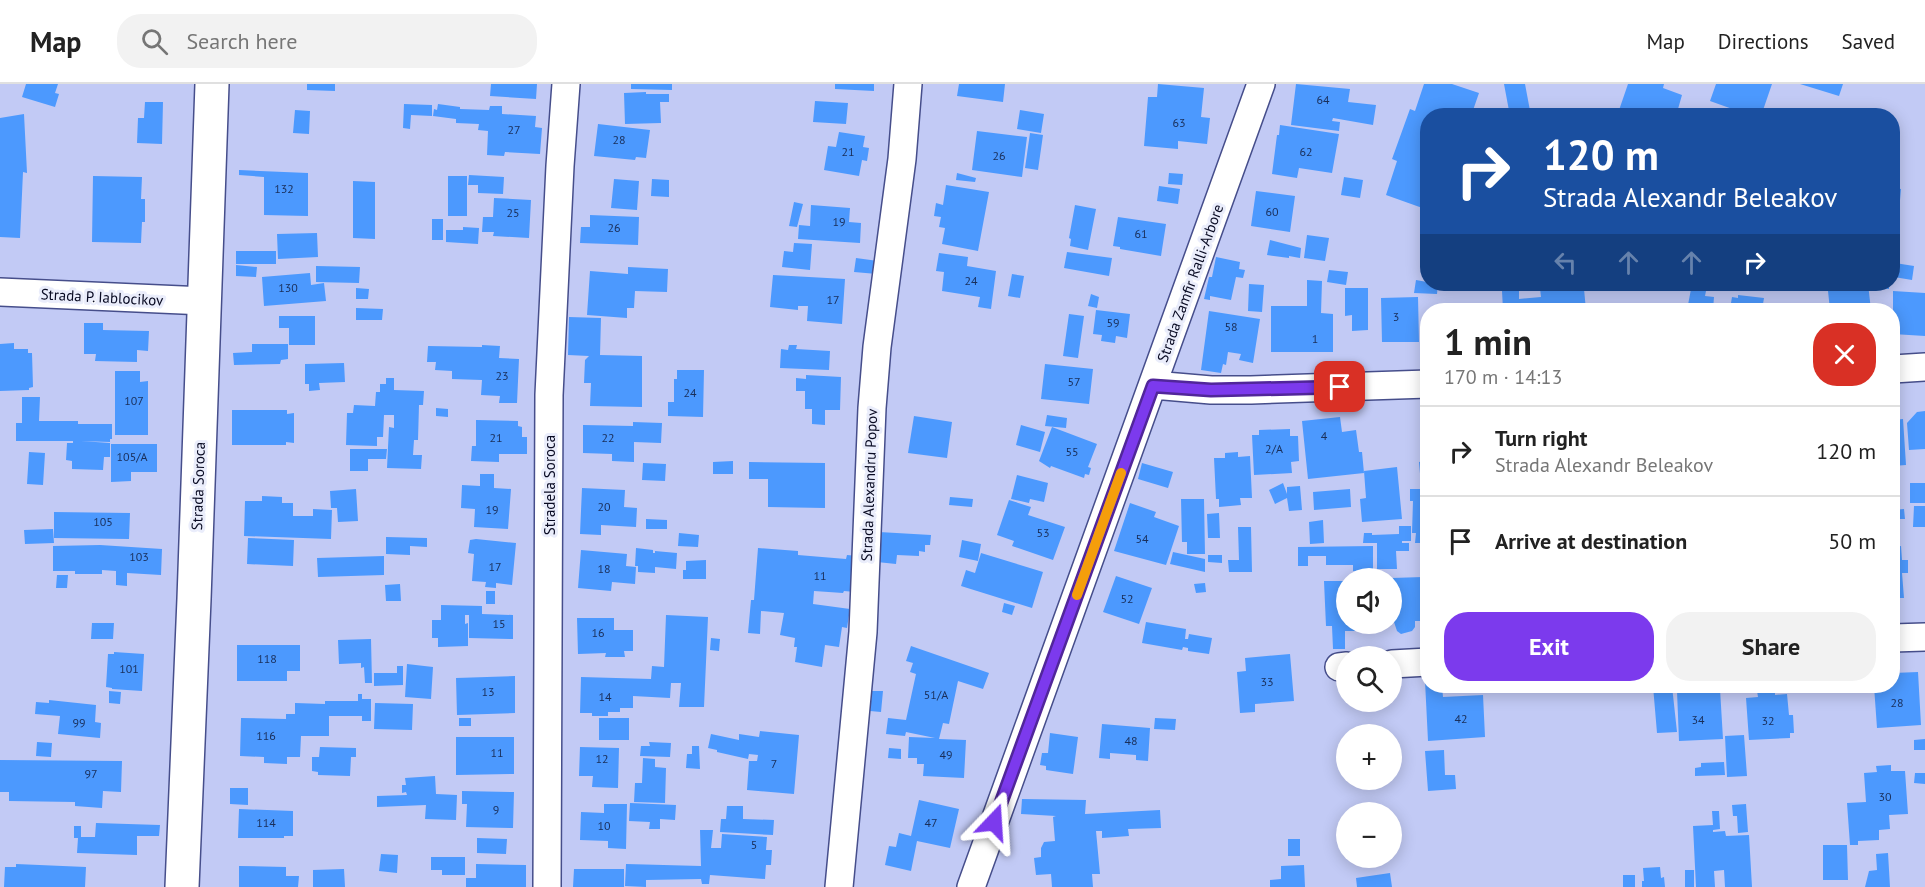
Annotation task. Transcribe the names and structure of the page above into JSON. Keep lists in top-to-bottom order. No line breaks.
{"streets":{"street":["Strada Zamfir Ralli-Arbore","Strada P. Iablocikov","Stradela Sorocа","Strada Alexandru Popov","Strada Soroca"]},"crossings":[["Strada P. Iablocikov","Strada Soroca"]],"house_numbers":["64","63","27","28","21","62","26","132","60","25","19","26","61","24","130","17","3","59","58","1","23","57","24","107","4","21","22","2/A","55","105/A","20","19","105","53","54","103","17","18","11","52","15","16","118","101","33","13","51/A","14","28","42","34","32","99","116","48","11","49","12","7","97","30","9","114","47","10","5"],"page":{"header":"Map","search":"Search here","nav":["Map","Directions","Saved"],"turn":["120 m","Strada Alexandr Beleakov"],"heading":["1 min","170 m · 14:13"],"list":[{"name":"Turn right","note":"Strada Alexandr Beleakov","value":"120 m"},{"name":"Arrive at destination","value":"50 m"}],"map_buttons":["+","−"],"buttons":["Exit","Share"]}}
